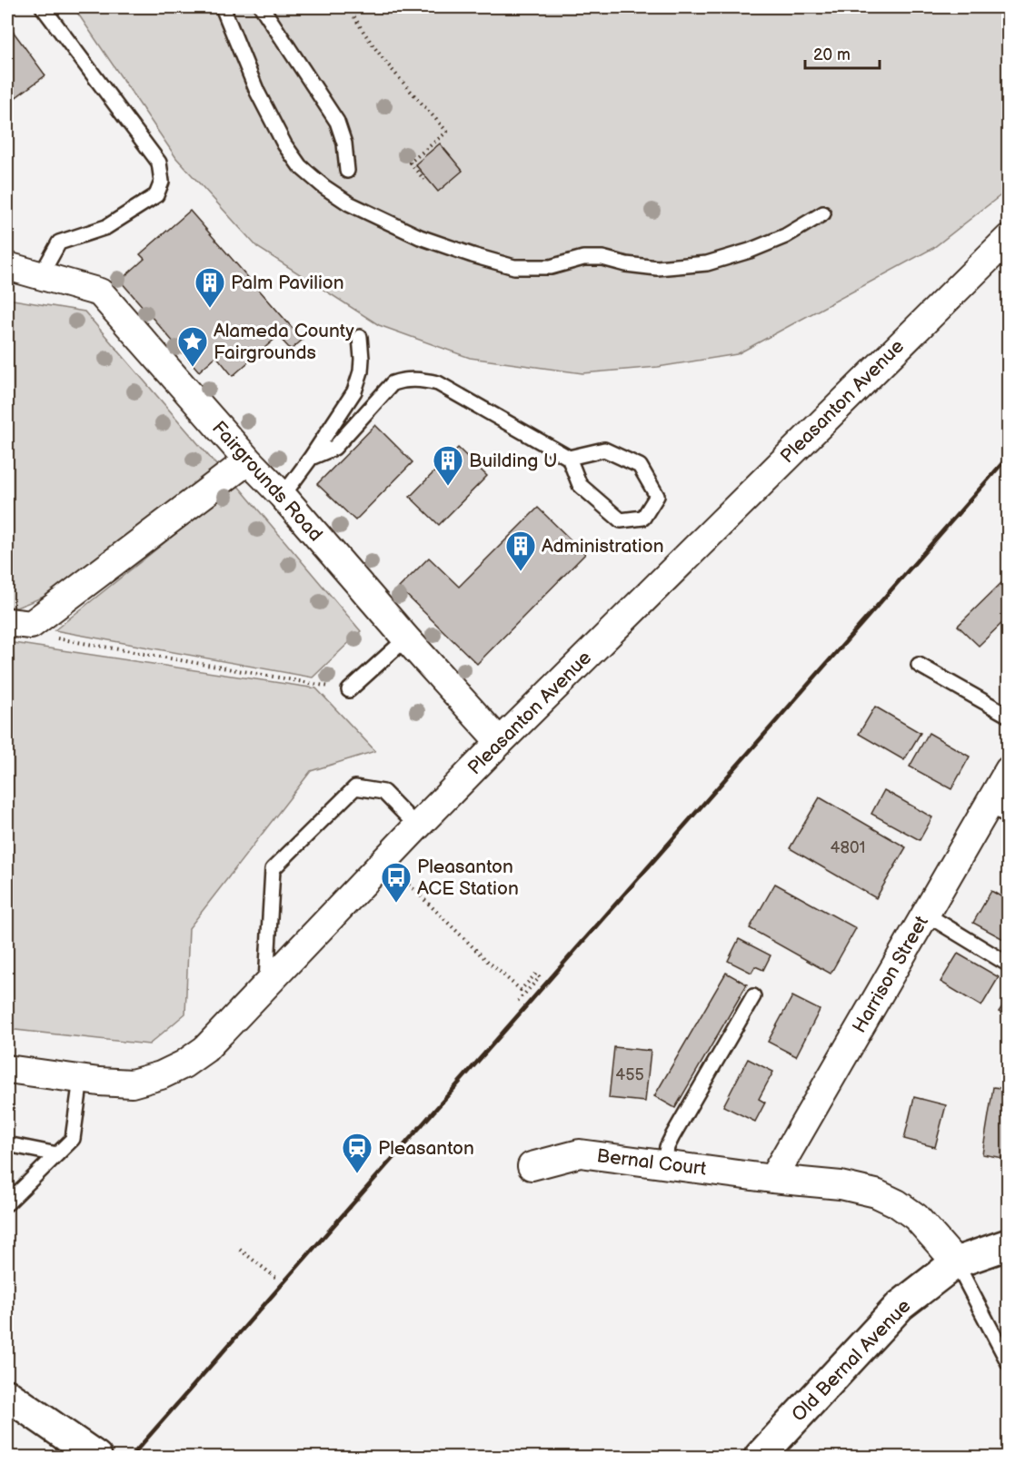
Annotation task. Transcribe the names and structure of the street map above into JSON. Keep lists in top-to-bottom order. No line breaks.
{"streets":{"street":["Pleasanton Avenue","Fairgrounds Road","Harrison Street","Bernal Court","Old Bernal Avenue"]},"crossings":[["Pleasanton Avenue","Fairgrounds Road"],["Harrison Street","Bernal Court"],["Bernal Court","Old Bernal Avenue"]],"places":{"building":["Palm Pavilion","Building U","Administration"],"place":["Alameda County Fairgrounds"],"bus stop":["Pleasanton ACE Station"],"station":["Pleasanton"]},"house_numbers":["4801","455"],"scale_bar":"20 m"}
